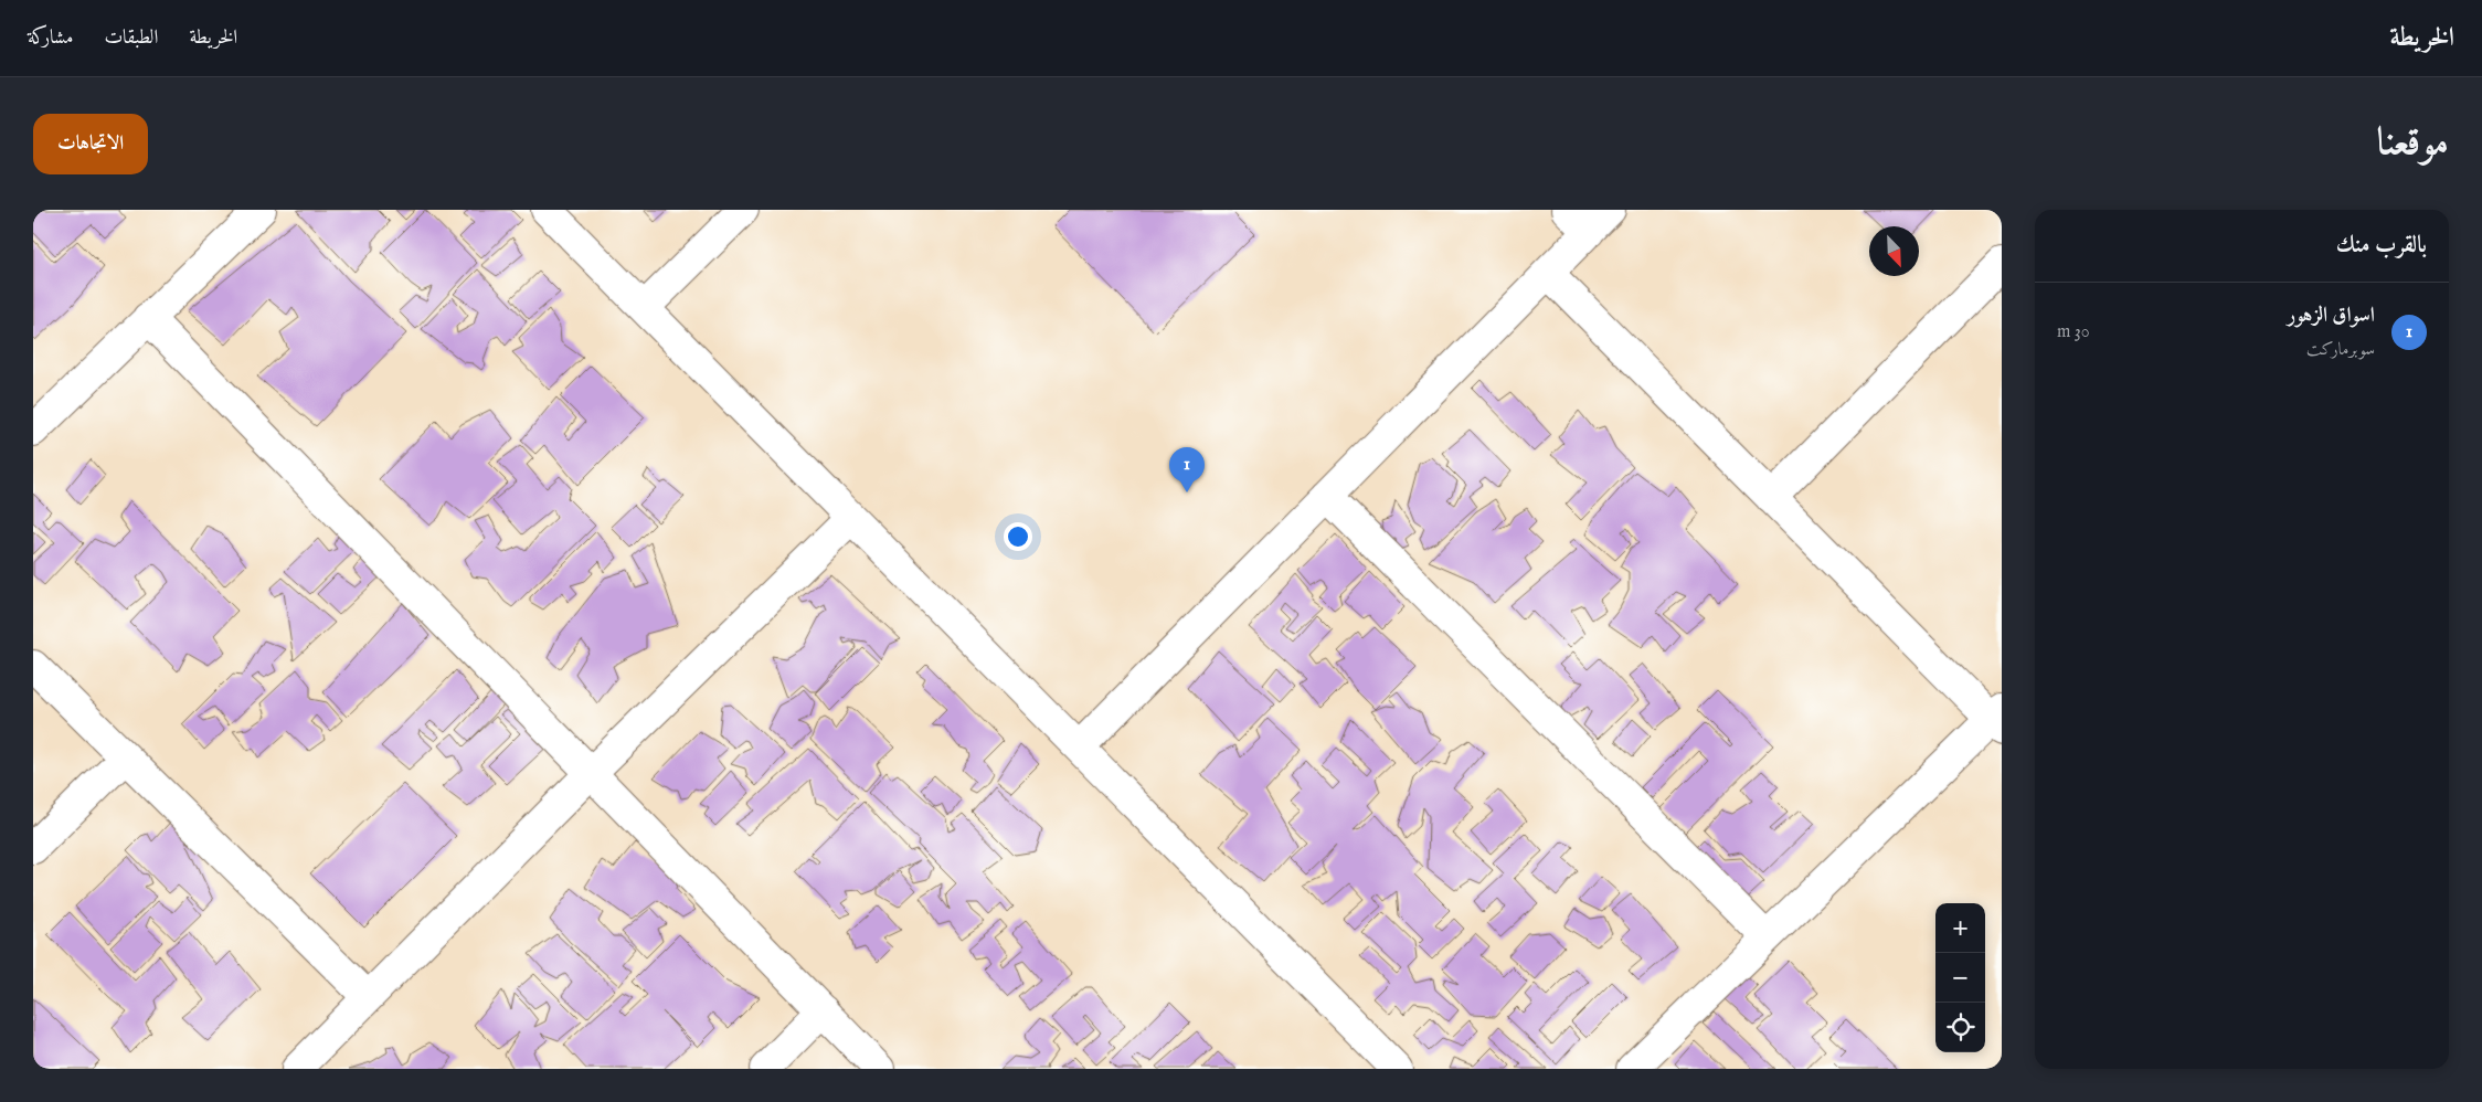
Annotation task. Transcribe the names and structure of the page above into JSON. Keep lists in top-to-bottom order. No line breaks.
{"north":"bottom right","page":{"header":"الخريطة","nav":["الخريطة","الطبقات","مشاركة"],"title":"موقعنا","buttons":"الاتجاهات","heading":"بالقرب منك","list":[{"mark":"1","name":"اسواق الزهور","note":"سوبرماركت","value":"30 m"}],"pins":"1","map_buttons":["+","−"]}}
